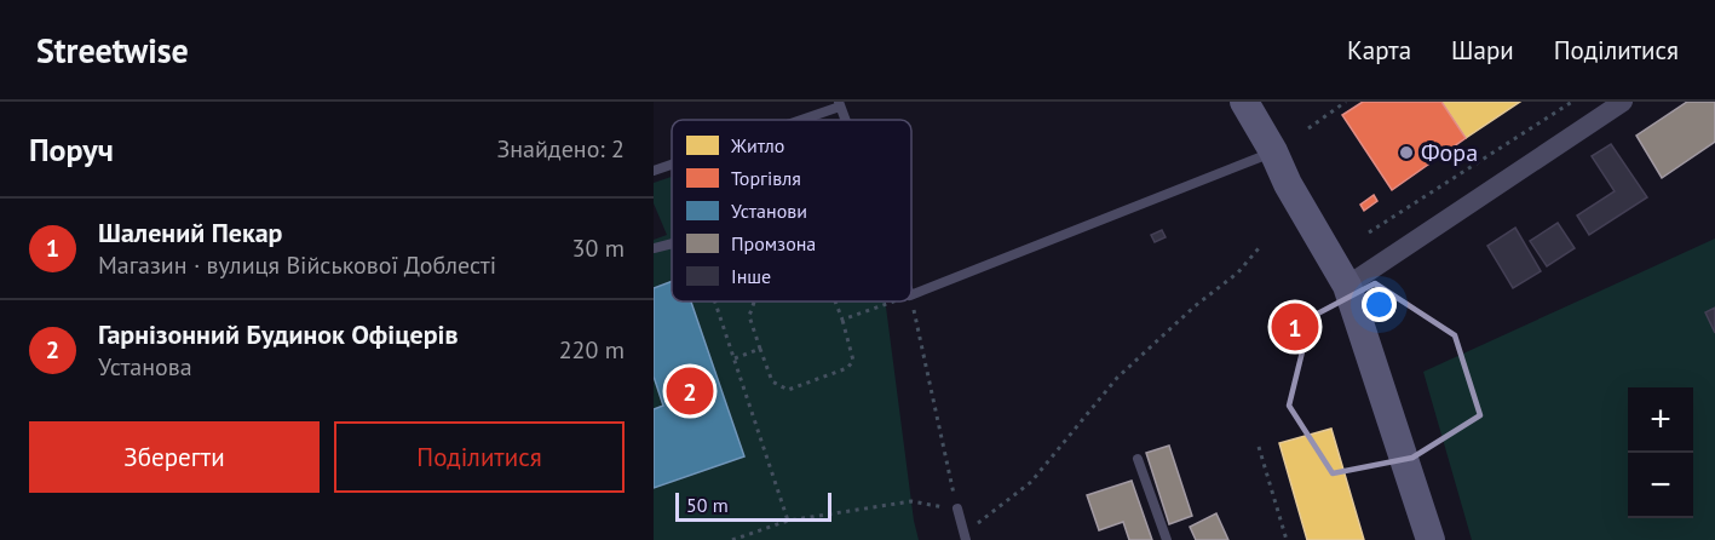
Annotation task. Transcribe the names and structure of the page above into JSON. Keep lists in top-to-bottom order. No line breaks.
{"places":["Фора"],"legend":["Житло","Торгівля","Установи","Промзона","Інше"],"scale_bar":"50 m","page":{"header":"Streetwise","nav":["Карта","Шари","Поділитися"],"heading":["Поруч","Знайдено: 2"],"list":[{"mark":"1","name":"Шалений Пекар","note":"Магазин · вулиця Військової Доблесті","value":"30 m"},{"mark":"2","name":"Гарнізонний Будинок Офіцерів","note":"Установа","value":"220 m"}],"pins":["1","2"],"map_buttons":["+","−"],"buttons":["Зберегти","Поділитися"],"scale":"50 m"}}
